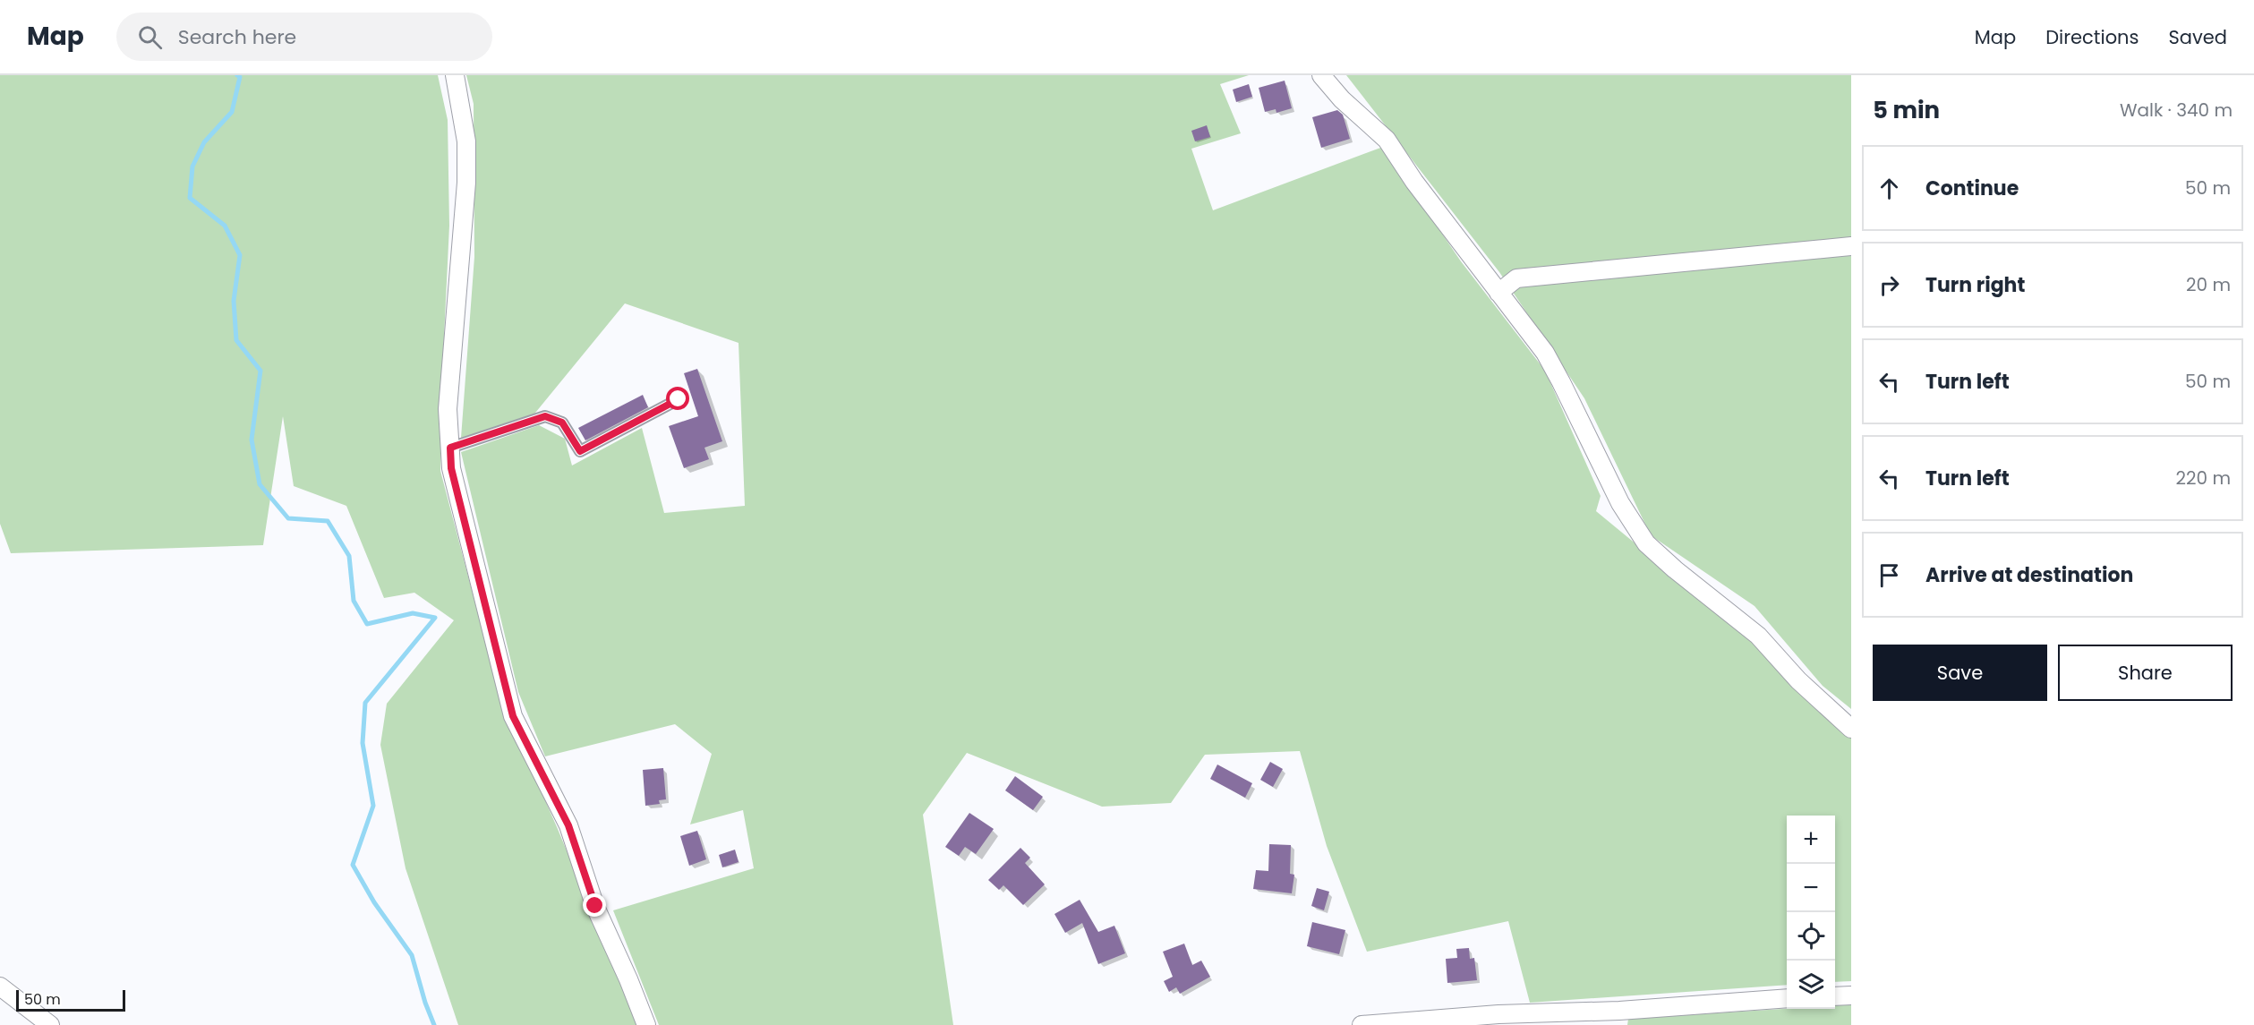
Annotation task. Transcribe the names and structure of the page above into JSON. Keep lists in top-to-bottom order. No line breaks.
{"scale_bar":"50 m","page":{"header":"Map","search":"Search here","nav":["Map","Directions","Saved"],"heading":["5 min","Walk · 340 m"],"list":[["Continue","50 m"],["Turn right","20 m"],["Turn left","50 m"],["Turn left","220 m"],"Arrive at destination"],"buttons":["Save","Share"],"map_buttons":["+","−"],"scale":"50 m"}}
